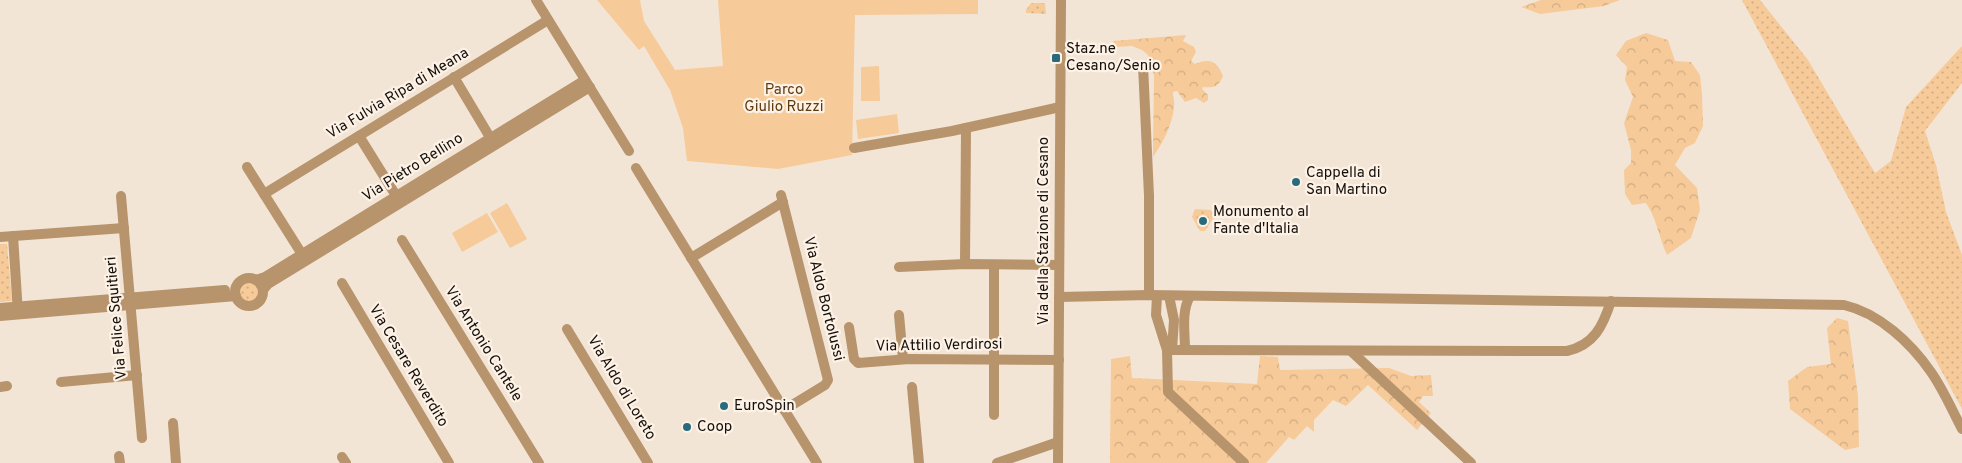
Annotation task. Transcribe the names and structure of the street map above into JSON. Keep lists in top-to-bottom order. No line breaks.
{"streets":{"street":["Via Fulvia Ripa di Meana","Via Pietro Bellino","Via della Stazione di Cesano","Via Aldo Bortolussi","Via Felice Squitieri","Via Antonio Cantele","Via Attilio Verdirosi","Via Cesare Reverdito","Via Aldo di Loreto"]},"crossings":[["Via della Stazione di Cesano","Via Attilio Verdirosi"]],"parks":["Parco Giulio Ruzzi"],"places":{"transit":["Staz.ne Cesano/Senio"],"other":["Cappella di San Martino","Monumento al Fante d'Italia","EuroSpin","Coop"]}}
